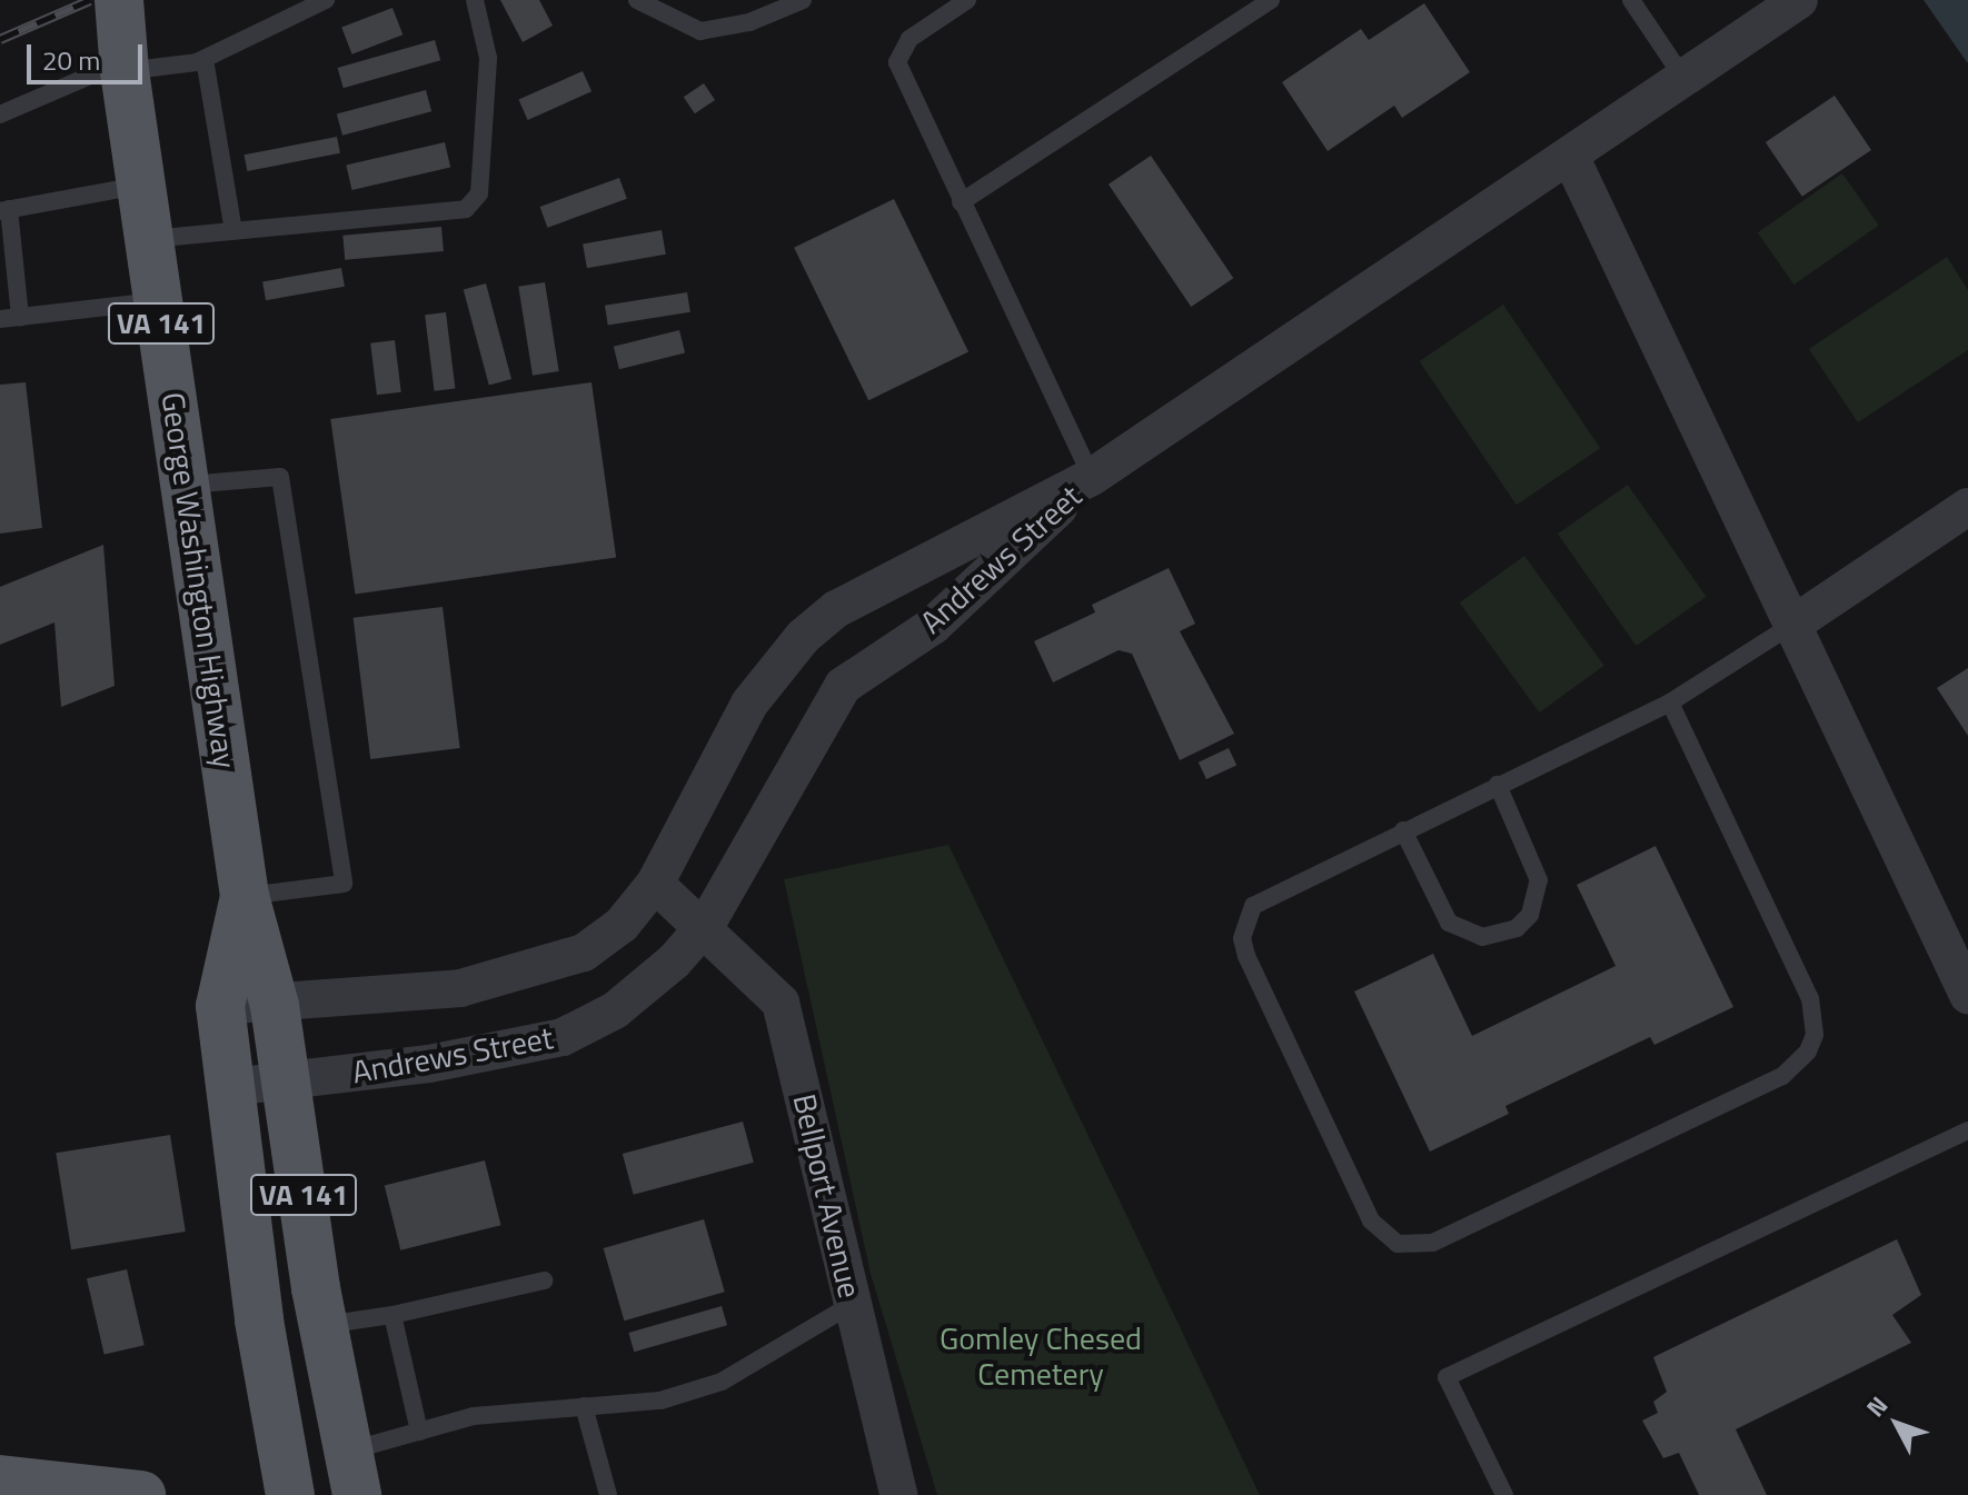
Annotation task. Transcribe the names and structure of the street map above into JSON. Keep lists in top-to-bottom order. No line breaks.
{"streets":{"main road":["VA 141","George Washington Highway"],"street":["Andrews Street","Bellport Avenue"]},"crossings":[["Andrews Street","George Washington Highway"],["Andrews Street","Bellport Avenue"]],"parks":["Gomley Chesed Cemetery"],"scale_bar":"20 m","north":"top left"}
